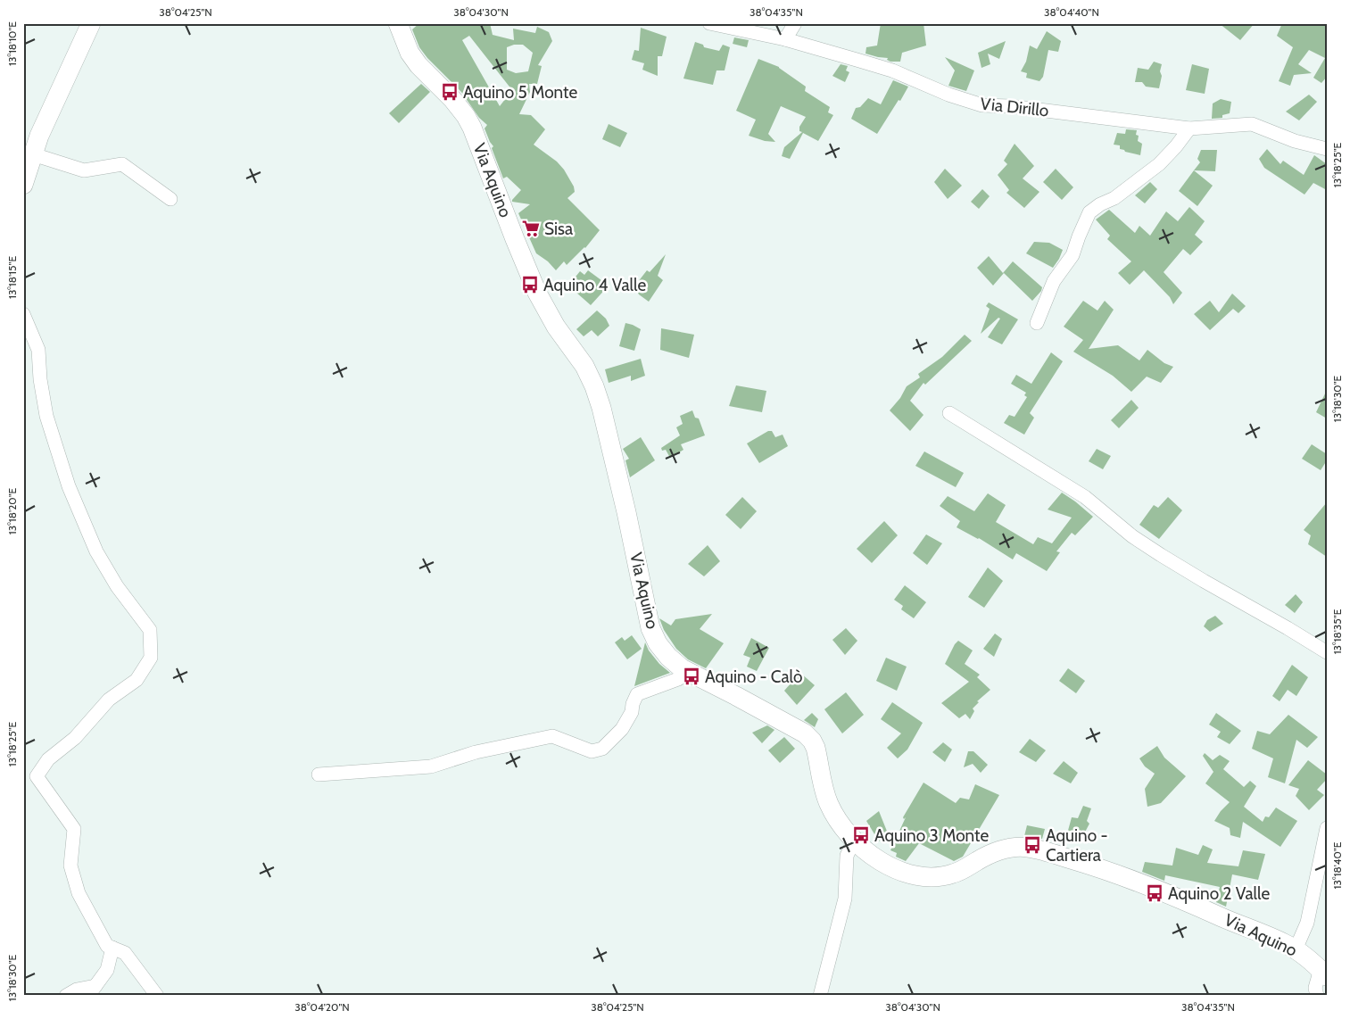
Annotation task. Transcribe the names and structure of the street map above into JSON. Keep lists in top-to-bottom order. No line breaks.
{"streets":{"street":["Via Dirillo","Via Aquino"]},"places":{"bus stop":["Aquino 5 Monte","Aquino 4 Valle","Aquino - Calò","Aquino 3 Monte","Aquino - Cartiera","Aquino 2 Valle"],"supermarket":["Sisa"]},"coordinates":["38°04'25\"N","38°04'30\"N","38°04'35\"N","38°04'40\"N","13°18'10\"E","13°18'25\"E","13°18'15\"E","13°18'30\"E","13°18'20\"E","13°18'35\"E","13°18'40\"E","38°04'20\"N"]}
